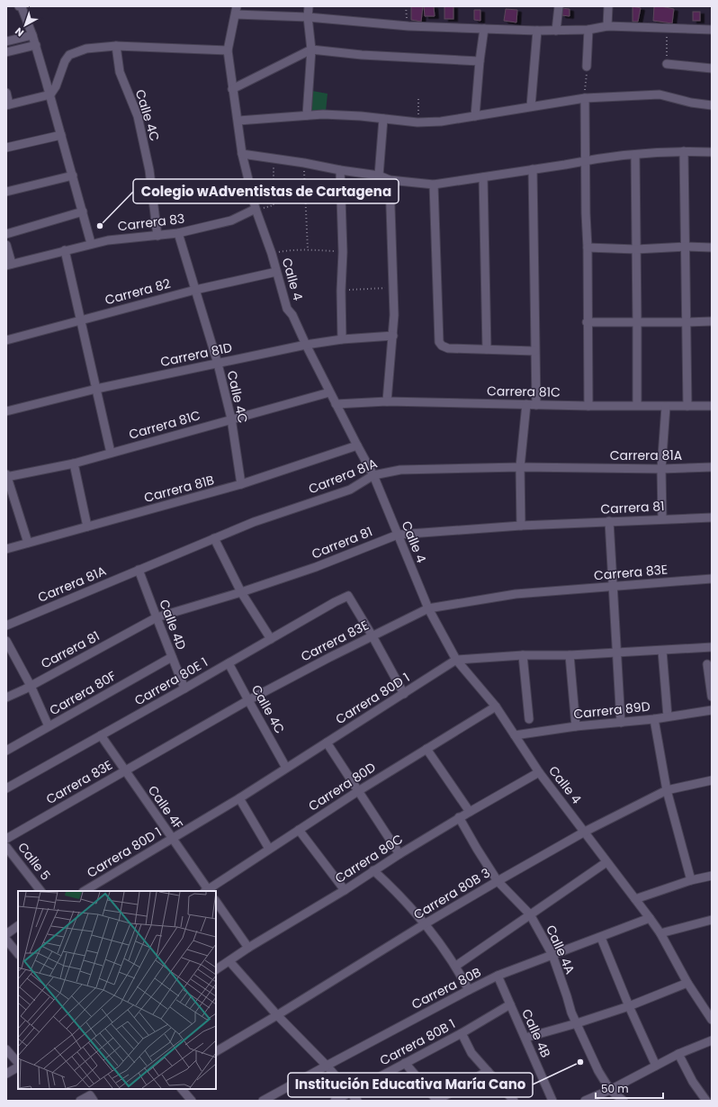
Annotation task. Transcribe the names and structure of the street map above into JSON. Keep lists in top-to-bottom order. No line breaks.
{"streets":{"street":["Calle 4C","Carrera 83","Calle 4","Carrera 82","Carrera 81D","Carrera 81C","Carrera 81A","Carrera 81B","Carrera 81","Carrera 83E","Calle 4D","Carrera 80E 1","Carrera 80F","Carrera 80D 1","Carrera 89D","Carrera 80D","Calle 4F","Carrera 80C","Calle 5","Carrera 80B 3","Calle 4A","Carrera 80B","Calle 4B","Carrera 80B 1"]},"crossings":[["Calle 4C","Carrera 83"],["Calle 4C","Carrera 82"],["Calle 4C","Carrera 81D"],["Calle 4C","Carrera 81C"],["Calle 4C","Carrera 81B"],["Calle 4C","Carrera 83E"],["Calle 4C","Carrera 80E 1"],["Calle 4C","Carrera 80D 1"],["Carrera 83","Calle 4"],["Calle 4","Carrera 82"],["Calle 4","Carrera 81D"],["Calle 4","Carrera 81C"],["Calle 4","Carrera 81A"],["Calle 4","Carrera 81B"],["Calle 4","Carrera 81"],["Calle 4","Carrera 83E"],["Calle 4","Carrera 80D 1"],["Calle 4","Carrera 89D"],["Calle 4","Carrera 80D"],["Calle 4","Carrera 80C"],["Calle 4","Carrera 80B 3"],["Calle 4","Carrera 80B"],["Carrera 81A","Calle 4D"],["Carrera 81","Calle 4D"],["Carrera 83E","Carrera 80E 1"],["Carrera 83E","Calle 4F"],["Calle 4D","Carrera 80E 1"],["Calle 4D","Carrera 80F"],["Carrera 80E 1","Calle 4F"],["Carrera 80D 1","Calle 4F"],["Carrera 80D","Calle 4F"],["Carrera 80C","Calle 4A"],["Carrera 80B 3","Calle 4A"],["Calle 4A","Carrera 80B"],["Carrera 80B","Calle 4B"],["Calle 4B","Carrera 80B 1"]],"places":["Colegio wAdventistas de Cartagena","Institución Educativa María Cano"],"scale_bar":"50 m","north":"bottom left"}
